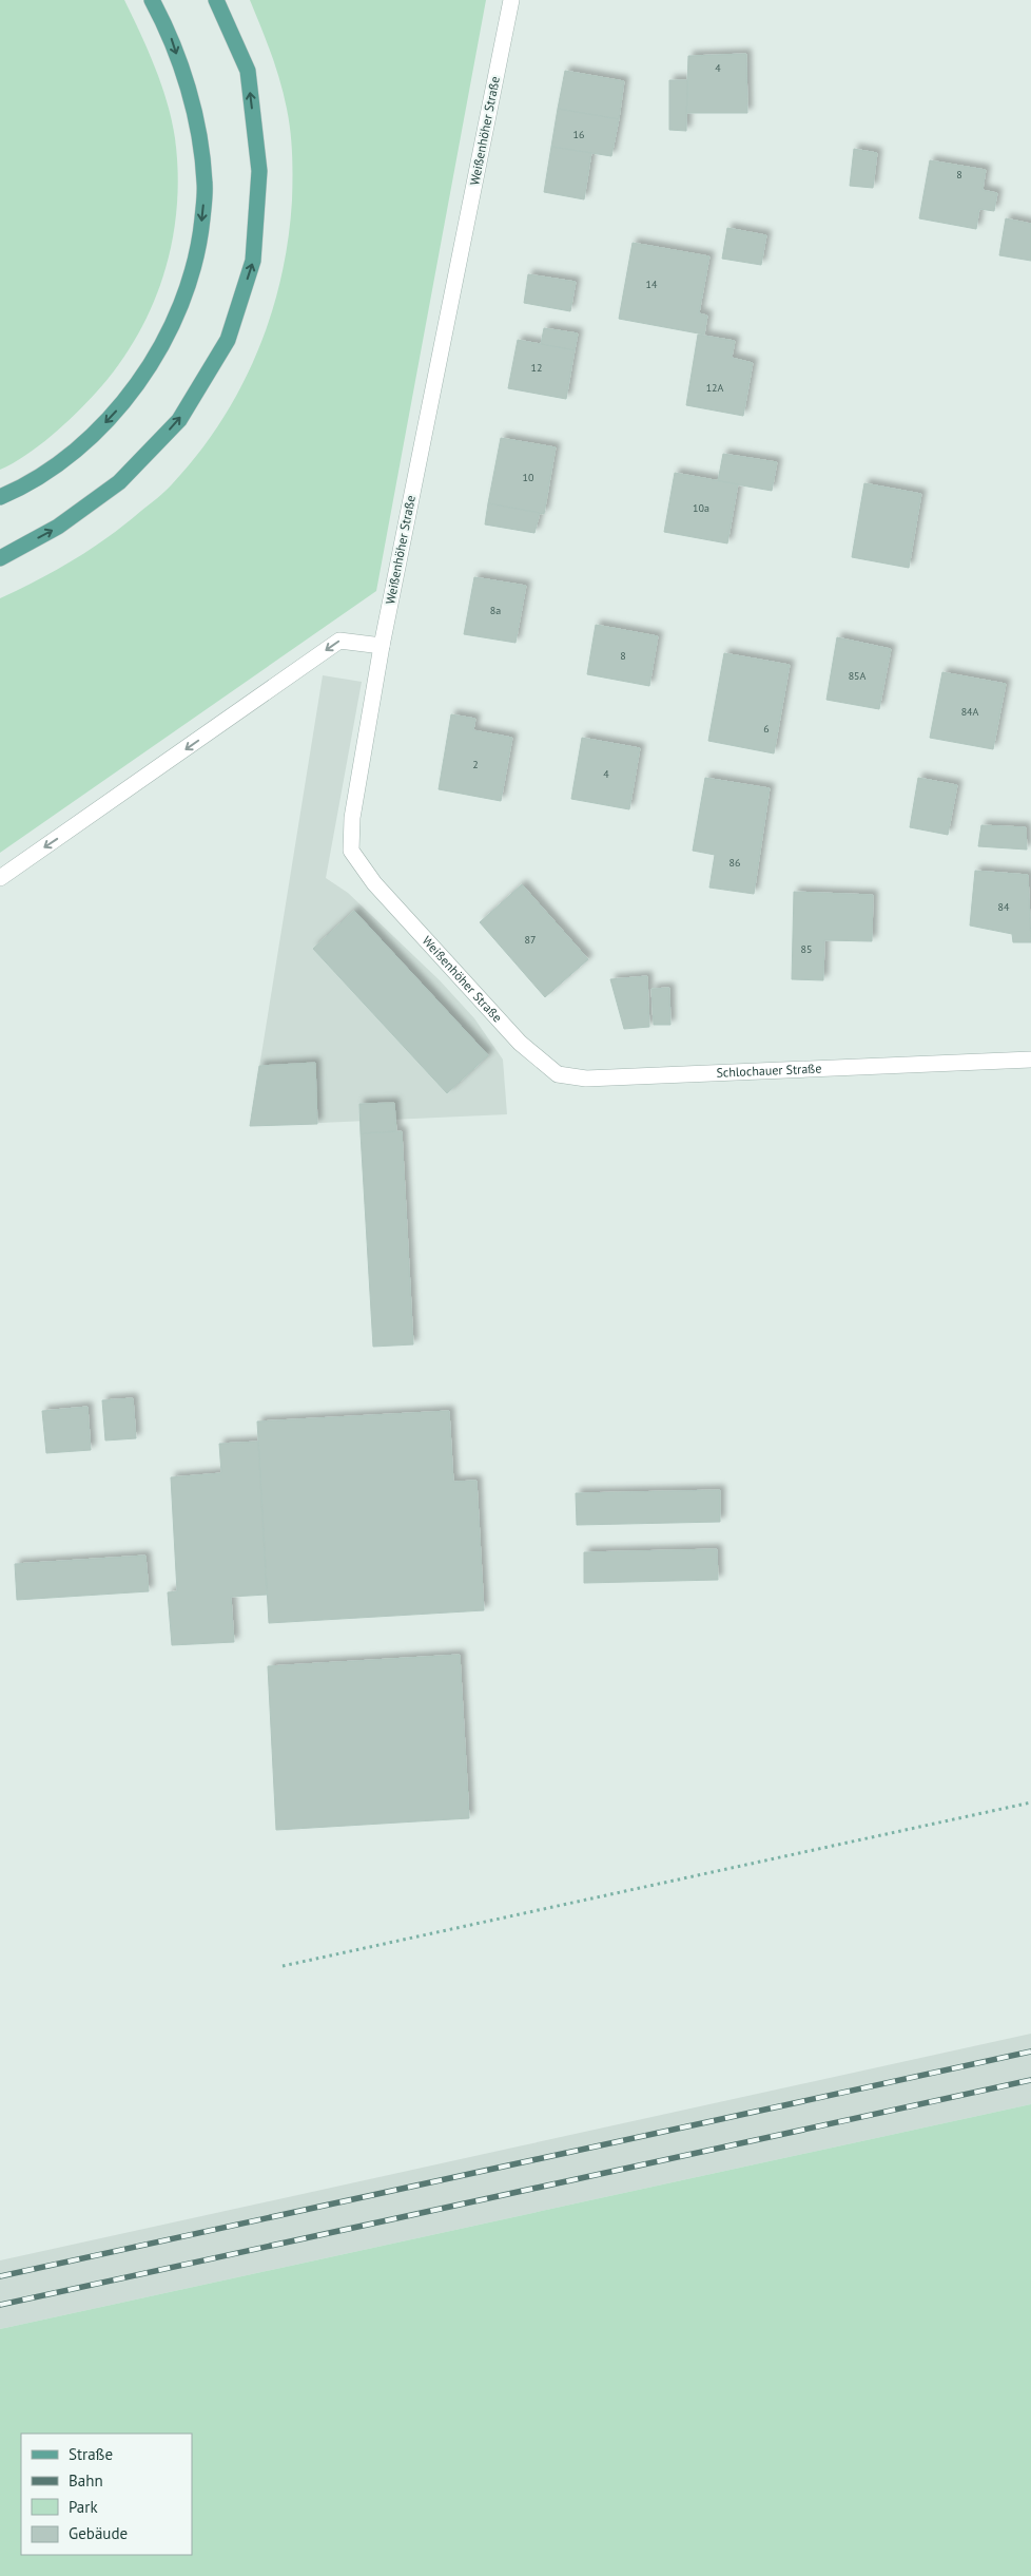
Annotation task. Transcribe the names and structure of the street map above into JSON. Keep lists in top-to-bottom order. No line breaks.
{"streets":{"street":["Weißenhöher Straße","Schlochauer Straße"]},"crossings":[["Weißenhöher Straße","Schlochauer Straße"]],"house_numbers":["4","16","8","14","12","12A","10","10a","8a","8","85A","84A","6","2","4","86","84","87","85"],"legend":["Straße","Bahn","Park","Gebäude"]}
